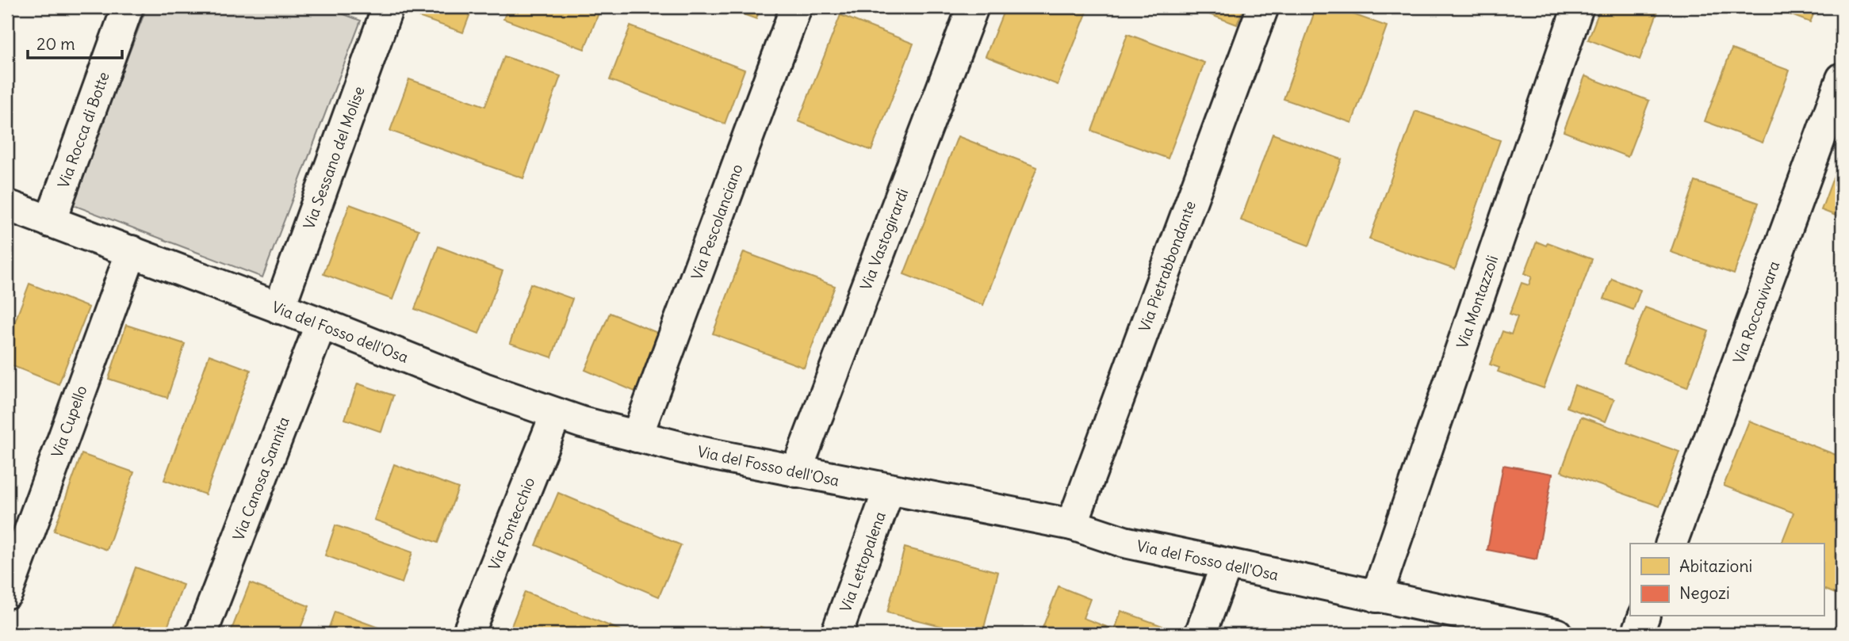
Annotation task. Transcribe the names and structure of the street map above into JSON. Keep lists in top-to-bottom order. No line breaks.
{"streets":{"street":["Via Rocca di Botte","Via Sessano del Molise","Via Pescolanciano","Via Vastogirardi","Via Pietrabbondante","Via Montazzoli","Via Roccavivara","Via del Fosso dell'Osa","Via Cupello","Via Canosa Sannita","Via Fontecchio","Via Lettopalena"]},"crossings":[["Via Rocca di Botte","Via del Fosso dell'Osa"],["Via Sessano del Molise","Via del Fosso dell'Osa"],["Via Pescolanciano","Via del Fosso dell'Osa"],["Via Vastogirardi","Via del Fosso dell'Osa"],["Via Pietrabbondante","Via del Fosso dell'Osa"],["Via Montazzoli","Via del Fosso dell'Osa"],["Via del Fosso dell'Osa","Via Cupello"],["Via del Fosso dell'Osa","Via Canosa Sannita"],["Via del Fosso dell'Osa","Via Fontecchio"],["Via del Fosso dell'Osa","Via Lettopalena"]],"legend":["Abitazioni","Negozi"],"scale_bar":"20 m"}
